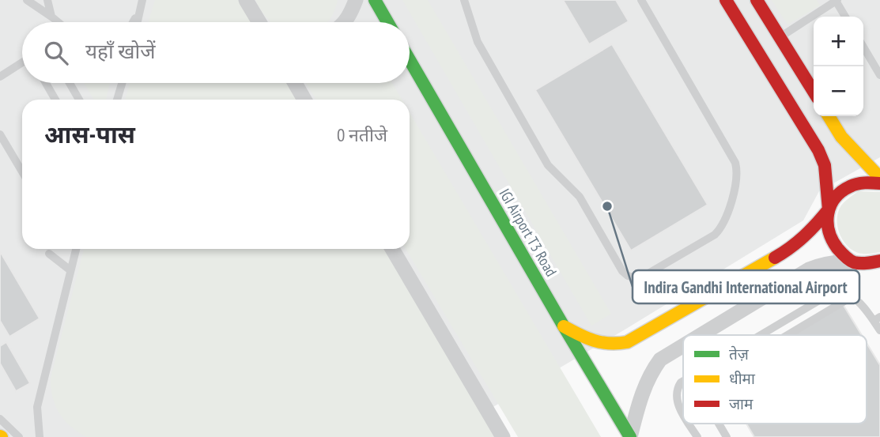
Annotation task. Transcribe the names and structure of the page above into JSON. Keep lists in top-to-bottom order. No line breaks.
{"streets":{"main road":["IGI Airport T3 Road"]},"places":["Indira Gandhi International Airport"],"legend":["तेज़","धीमा","जाम"],"page":{"map_buttons":["+","−"],"search":"यहाँ खोजें","heading":["आस-पास","0 नतीजे"]}}
